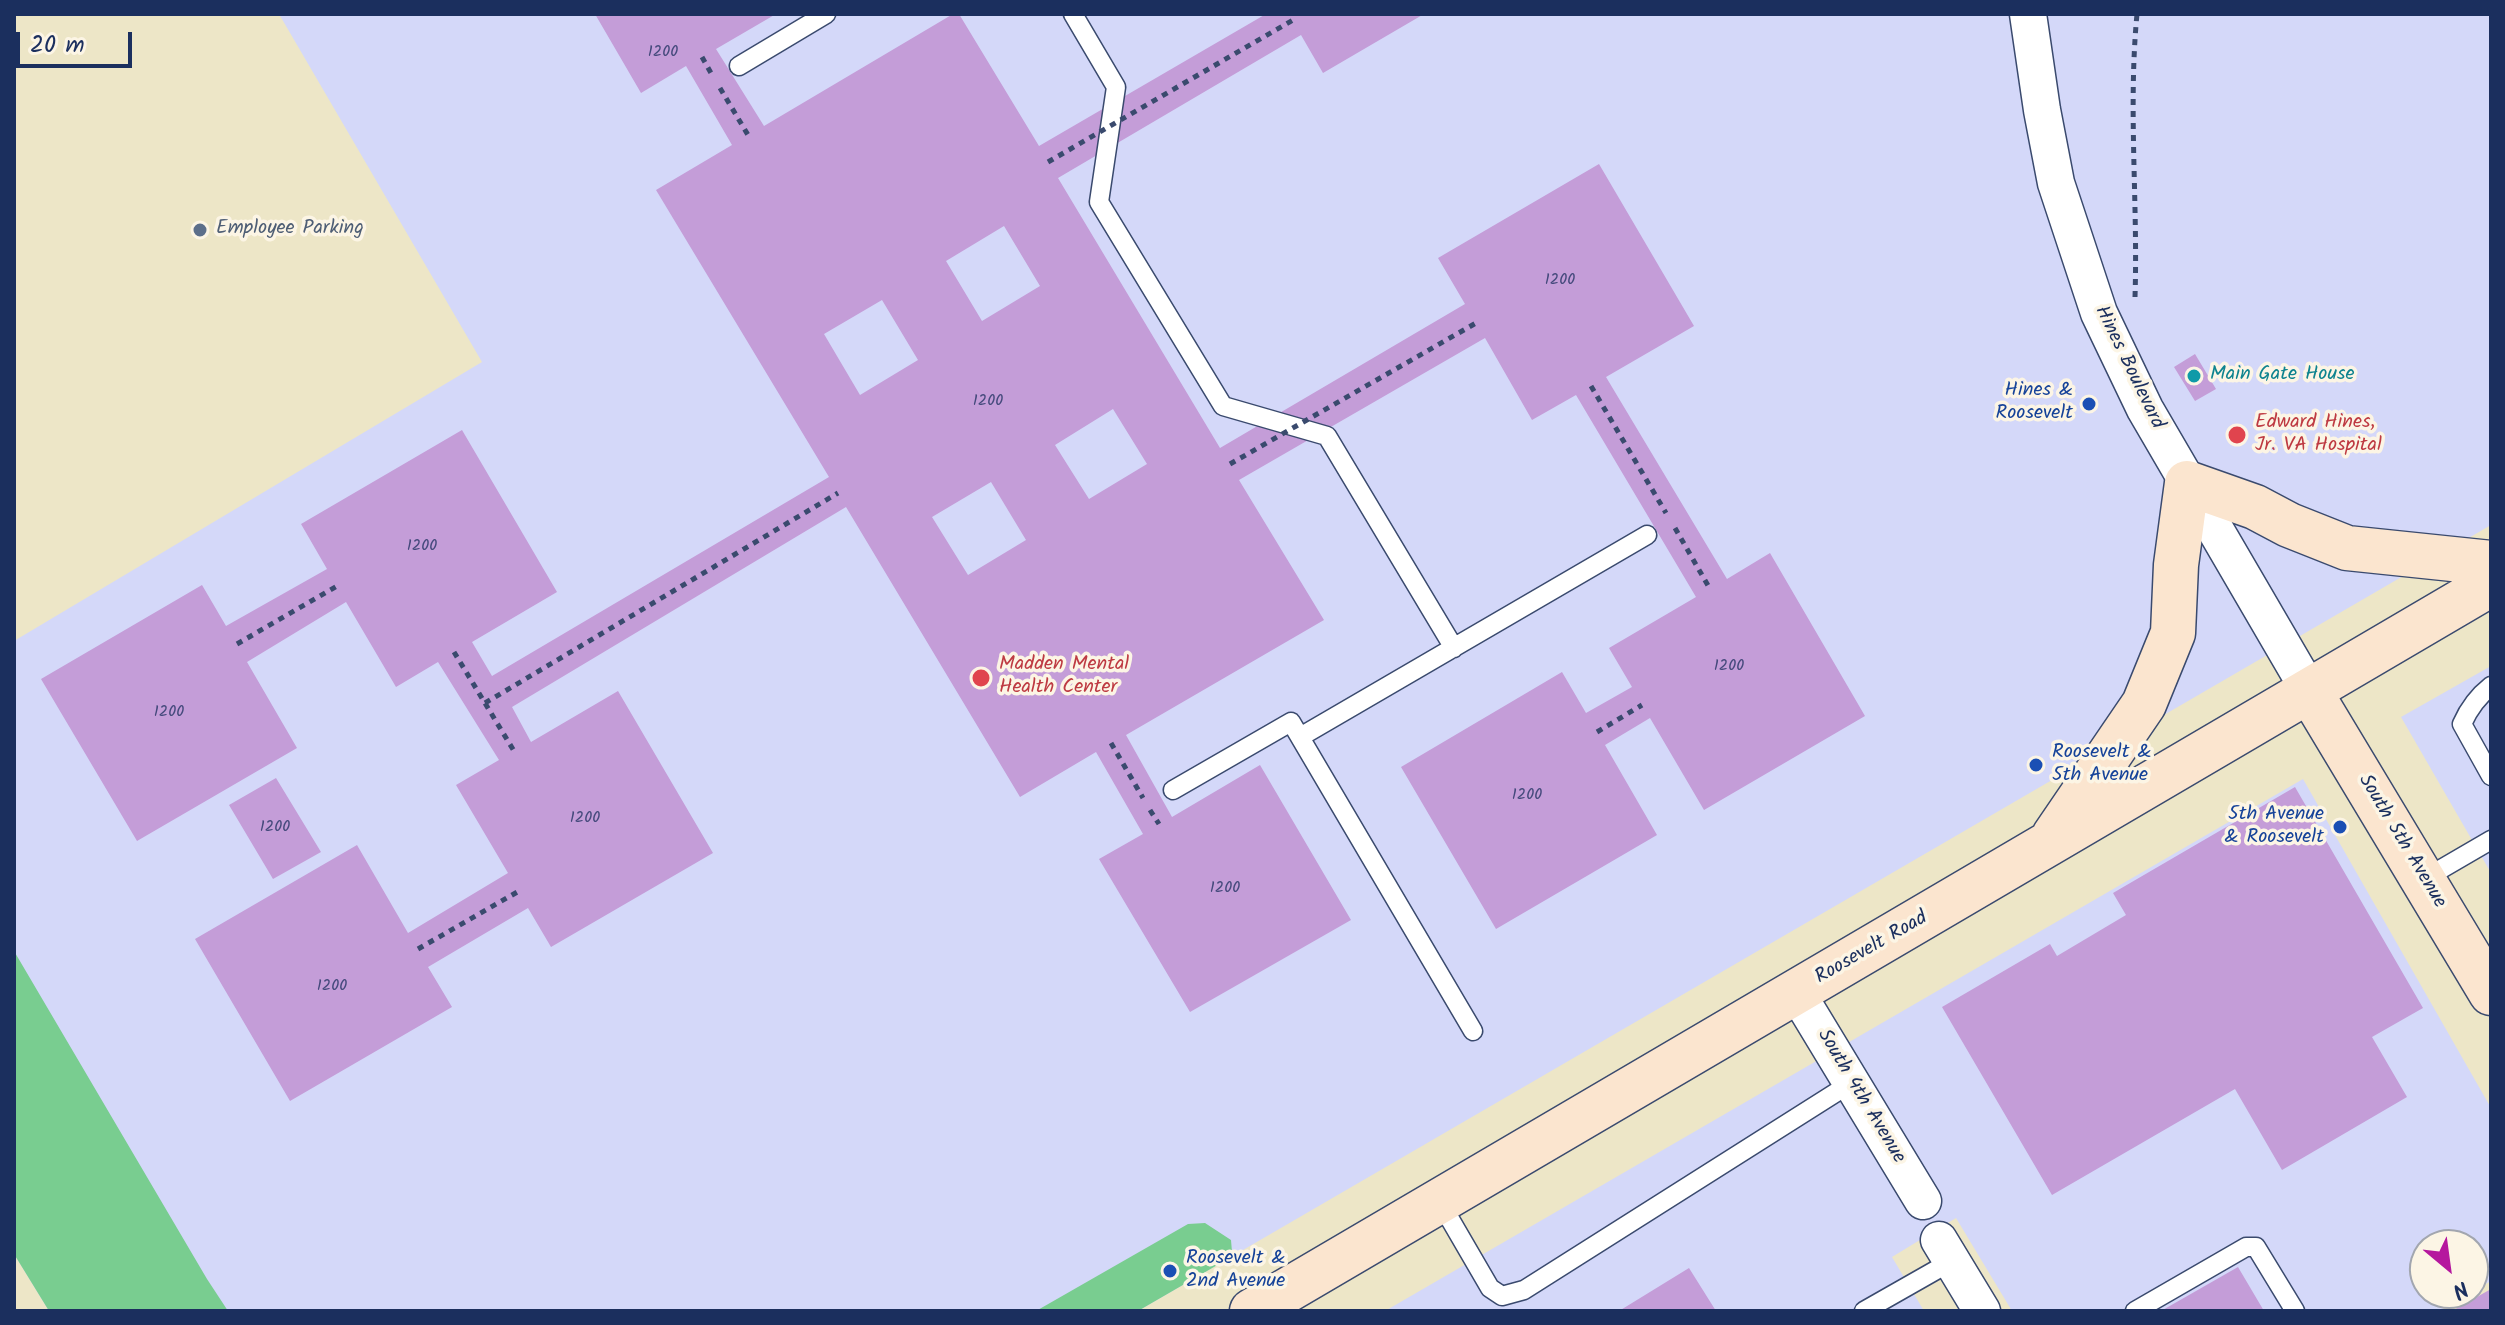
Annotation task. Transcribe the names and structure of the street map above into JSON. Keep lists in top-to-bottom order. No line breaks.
{"streets":{"main road":["South 5th Avenue","Roosevelt Road"],"street":["Hines Boulevard","South 4th Avenue"]},"crossings":[["Hines Boulevard","South 5th Avenue"],["Hines Boulevard","Roosevelt Road"],["South 5th Avenue","Roosevelt Road"],["Roosevelt Road","South 4th Avenue"]],"places":["Employee Parking","Main Gate House","Hines & Roosevelt","Edward Hines, Jr. VA Hospital","Madden Mental Health Center","Roosevelt & 5th Avenue","5th Avenue & Roosevelt","Roosevelt & 2nd Avenue"],"house_numbers":["1200","1200","1200","1200","1200","1200","1200","1200","1200","1200","1200"],"scale_bar":"20 m","north":"bottom right"}
